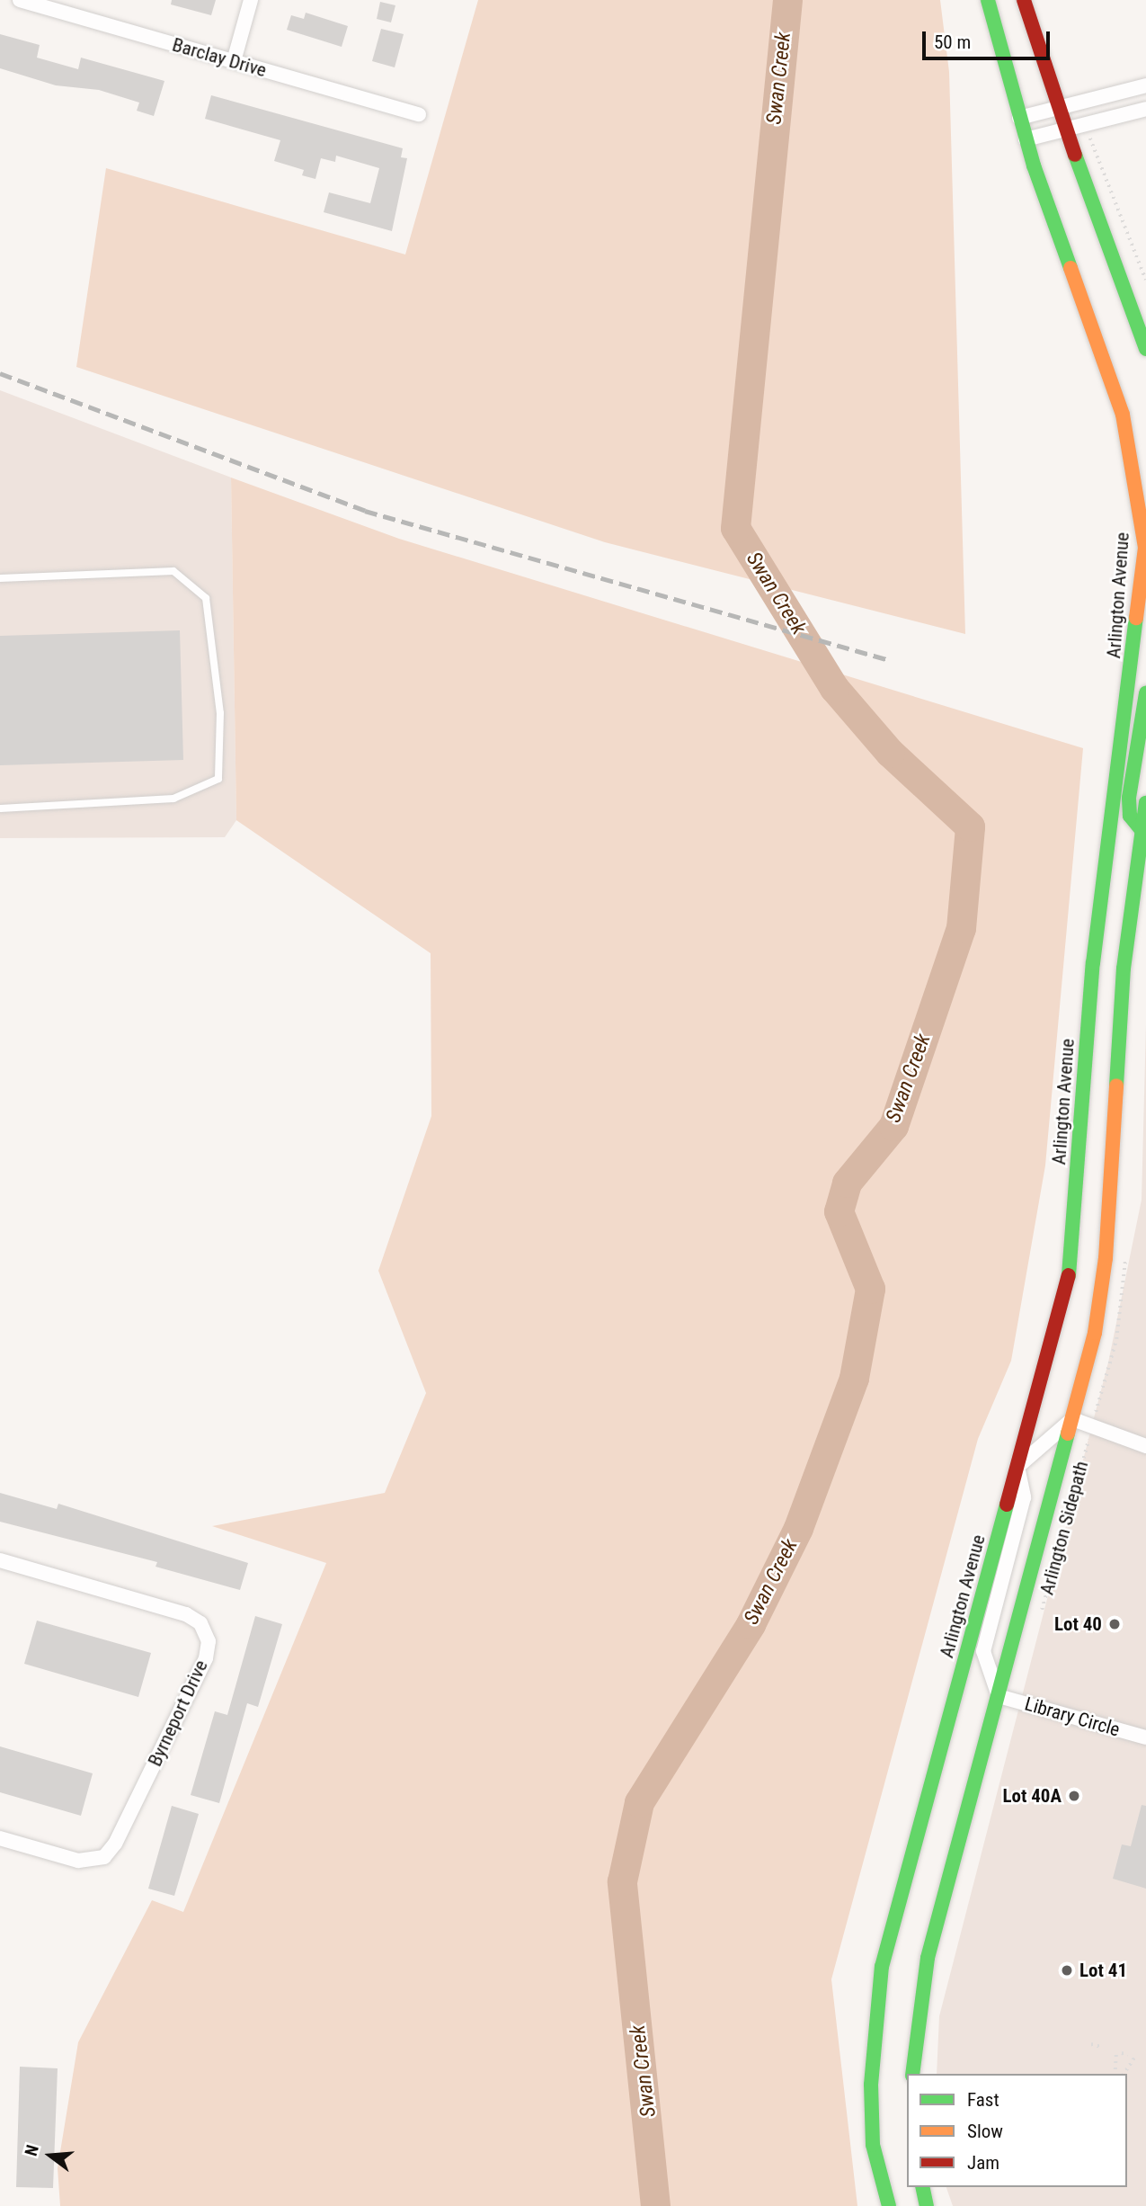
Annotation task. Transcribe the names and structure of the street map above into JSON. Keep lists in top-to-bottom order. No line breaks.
{"streets":{"street":["Barclay Drive","Arlington Avenue","Byrneport Drive","Library Circle"],"path":["Arlington Sidepath"]},"water":["Swan Creek"],"places":["Lot 40","Lot 40A","Lot 41"],"legend":["Fast","Slow","Jam"],"scale_bar":"50 m","north":"left"}
